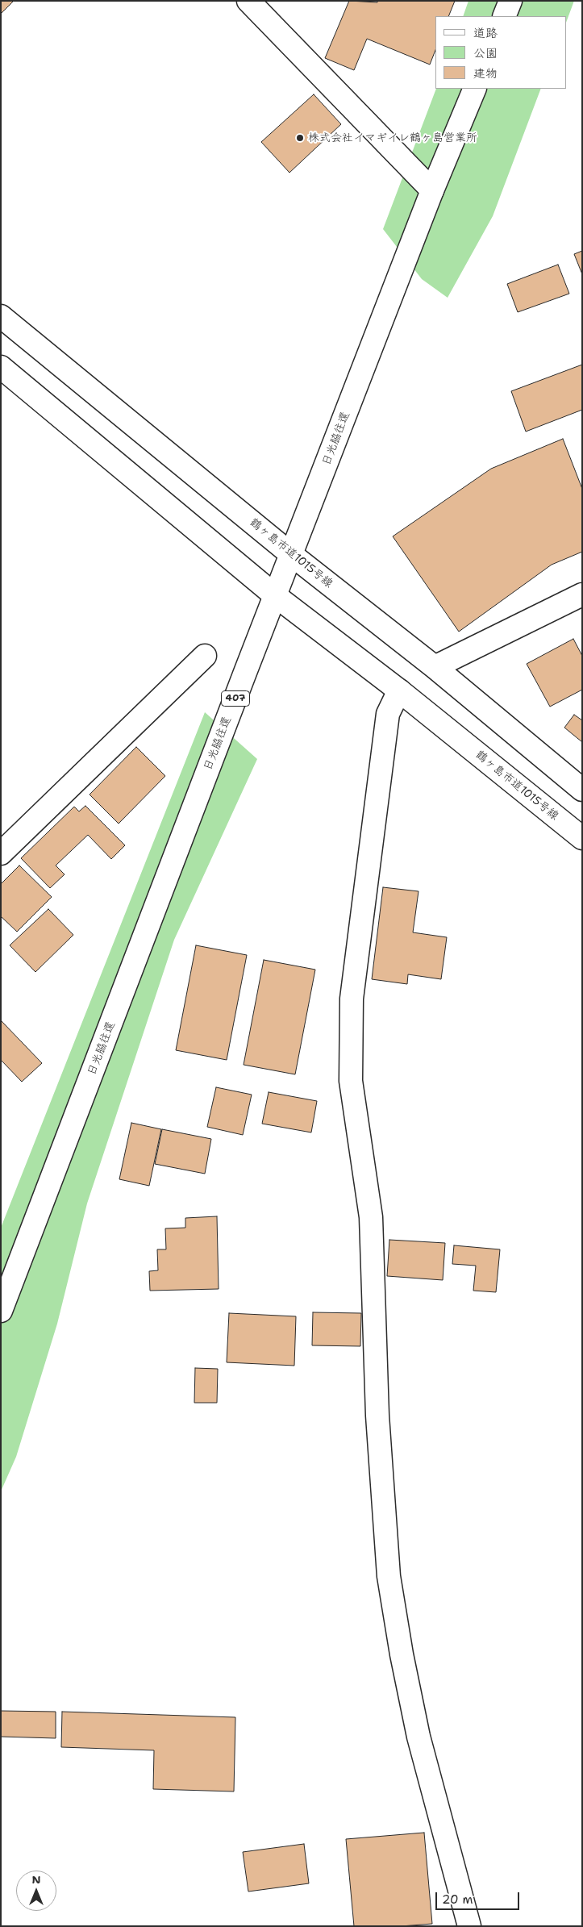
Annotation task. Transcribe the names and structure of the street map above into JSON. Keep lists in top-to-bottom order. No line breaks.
{"streets":{"main road":["日光脇往還","鶴ヶ島市道1015号線","407"]},"crossings":[["日光脇往還","鶴ヶ島市道1015号線"]],"places":["株式会社イマギイレ鶴ヶ島営業所"],"legend":["道路","公園","建物"],"scale_bar":"20 m","north":"top"}
